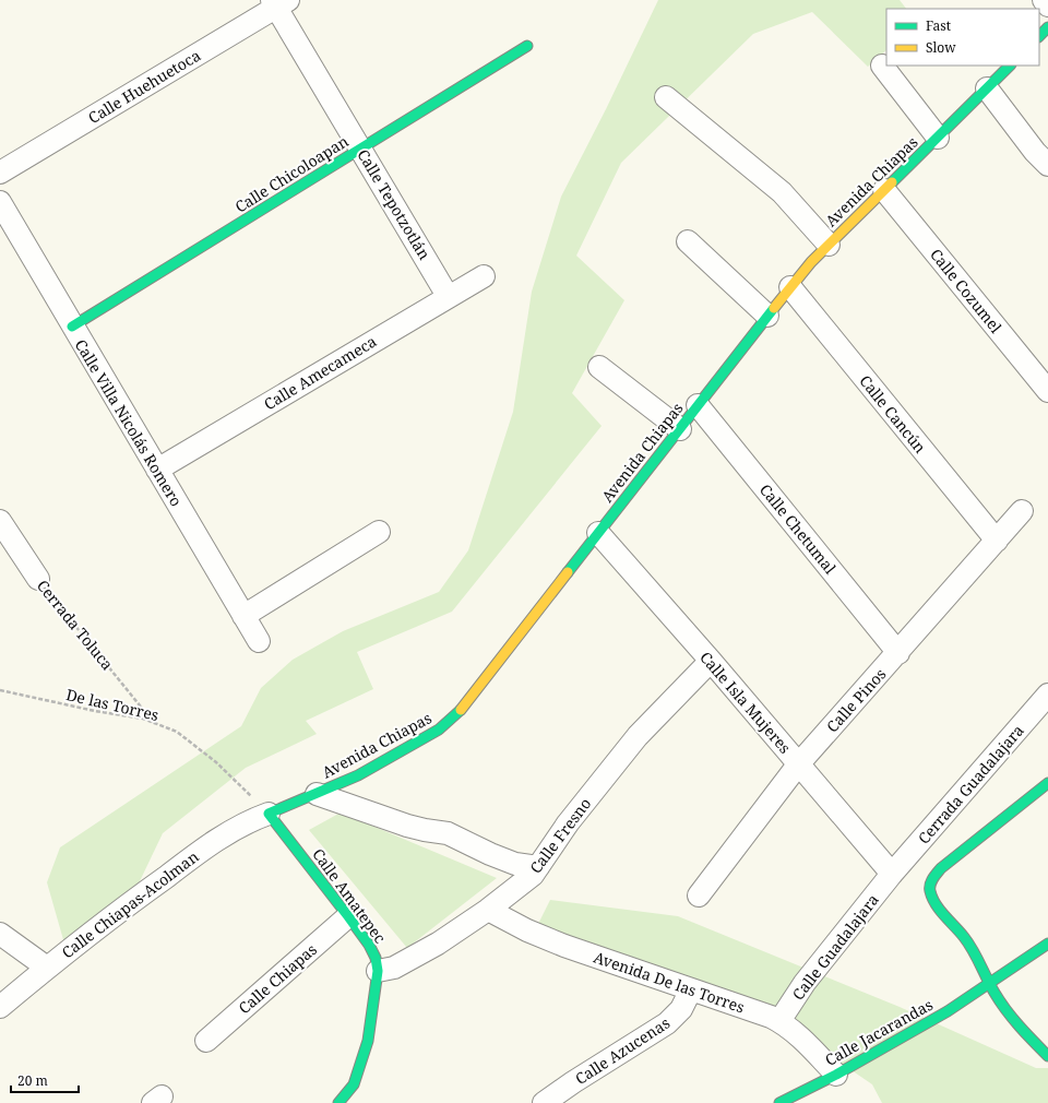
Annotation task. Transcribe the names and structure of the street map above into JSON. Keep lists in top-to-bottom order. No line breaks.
{"streets":{"street":["Calle Huehuetoca","Calle Chicoloapan","Avenida Chiapas","Calle Tepotzotlán","Calle Cozumel","Calle Amecameca","Calle Cancún","Calle Villa Nicolás Romero","Calle Chetumal","Cerrada Toluca","Calle Pinos","Calle Isla Mujeres","Cerrada Guadalajara","Calle Fresno","Calle Amatepec","Calle Chiapas-Acolman","Calle Guadalajara","Calle Chiapas","Avenida De las Torres","Calle Jacarandas","Calle Azucenas"],"path":["De las Torres"]},"crossings":[["Calle Huehuetoca","Calle Tepotzotlán"],["Calle Chicoloapan","Calle Tepotzotlán"],["Calle Chicoloapan","Calle Villa Nicolás Romero"],["Avenida Chiapas","Calle Cozumel"],["Avenida Chiapas","Calle Cancún"],["Avenida Chiapas","Calle Chetumal"],["Avenida Chiapas","Calle Isla Mujeres"],["Avenida Chiapas","De las Torres"],["Avenida Chiapas","Calle Amatepec"],["Avenida Chiapas","Calle Chiapas-Acolman"],["Calle Tepotzotlán","Calle Amecameca"],["Calle Amecameca","Calle Villa Nicolás Romero"],["Calle Cancún","Calle Pinos"],["Calle Chetumal","Calle Pinos"],["Cerrada Toluca","De las Torres"],["Calle Pinos","Calle Isla Mujeres"],["Calle Isla Mujeres","Cerrada Guadalajara"],["Calle Isla Mujeres","Calle Fresno"],["Calle Isla Mujeres","Calle Guadalajara"],["De las Torres","Calle Amatepec"],["De las Torres","Calle Chiapas-Acolman"],["Cerrada Guadalajara","Calle Guadalajara"],["Calle Fresno","Calle Amatepec"],["Calle Fresno","Avenida De las Torres"],["Calle Amatepec","Calle Chiapas-Acolman"],["Calle Amatepec","Calle Chiapas"],["Calle Guadalajara","Avenida De las Torres"],["Avenida De las Torres","Calle Jacarandas"],["Avenida De las Torres","Calle Azucenas"]],"legend":["Fast","Slow"],"scale_bar":"20 m"}
